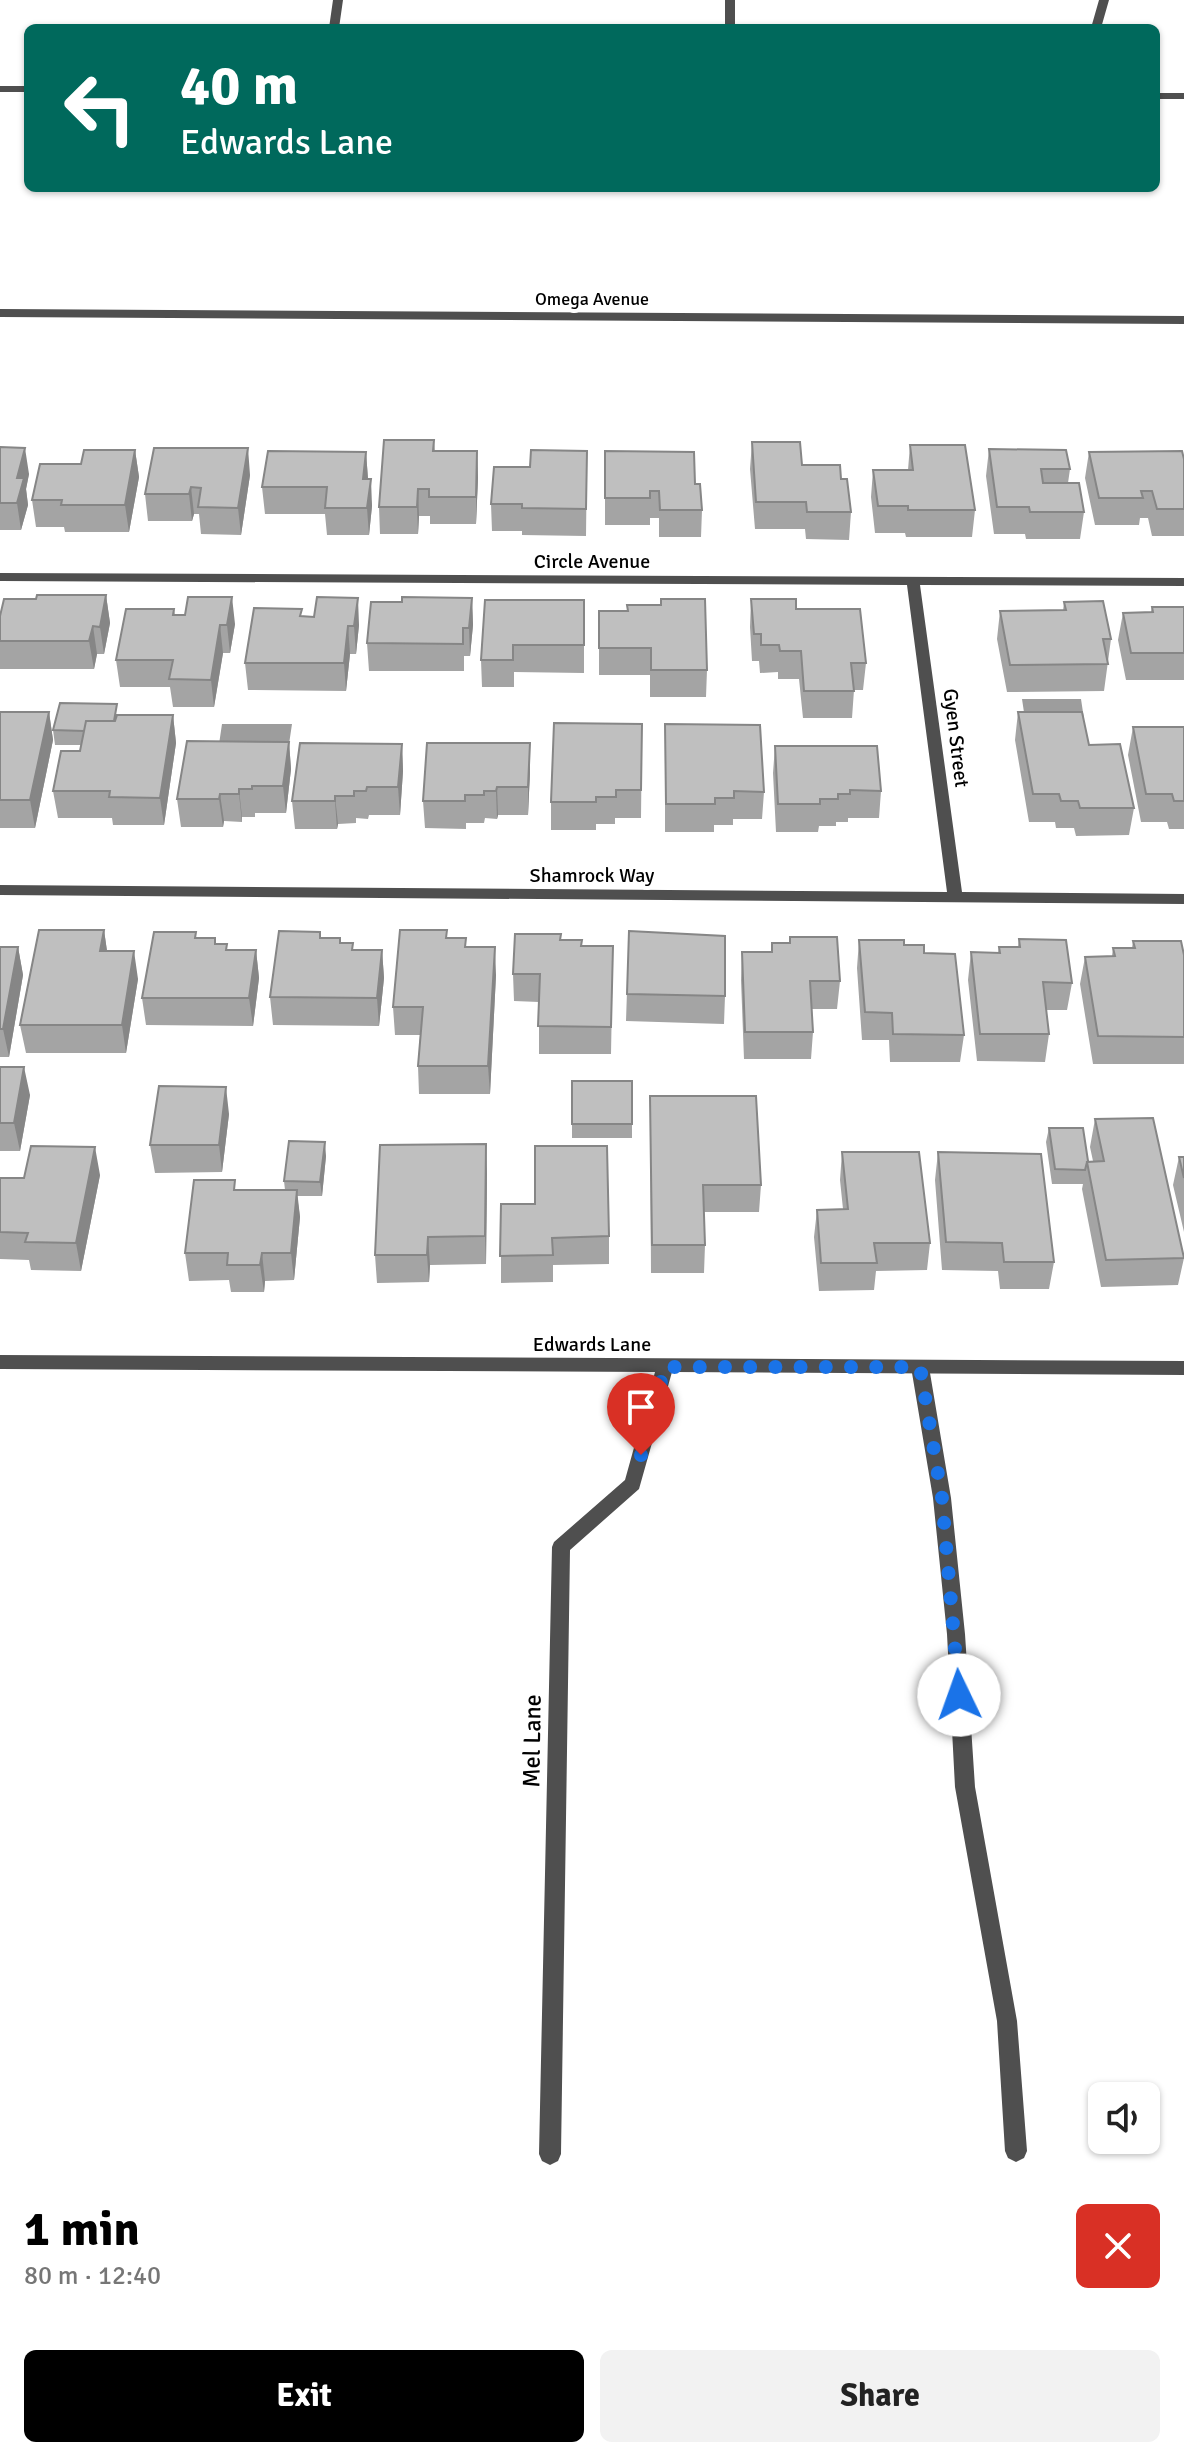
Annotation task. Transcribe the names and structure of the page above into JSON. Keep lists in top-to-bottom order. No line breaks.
{"streets":{"street":["Omega Avenue","Circle Avenue","Gyen Street","Shamrock Way","Edwards Lane","Mel Lane"]},"crossings":[["Circle Avenue","Gyen Street"],["Gyen Street","Shamrock Way"],["Edwards Lane","Mel Lane"]],"page":{"turn":["40 m","Edwards Lane"],"heading":["1 min","80 m · 12:40"],"buttons":["Exit","Share"]}}
